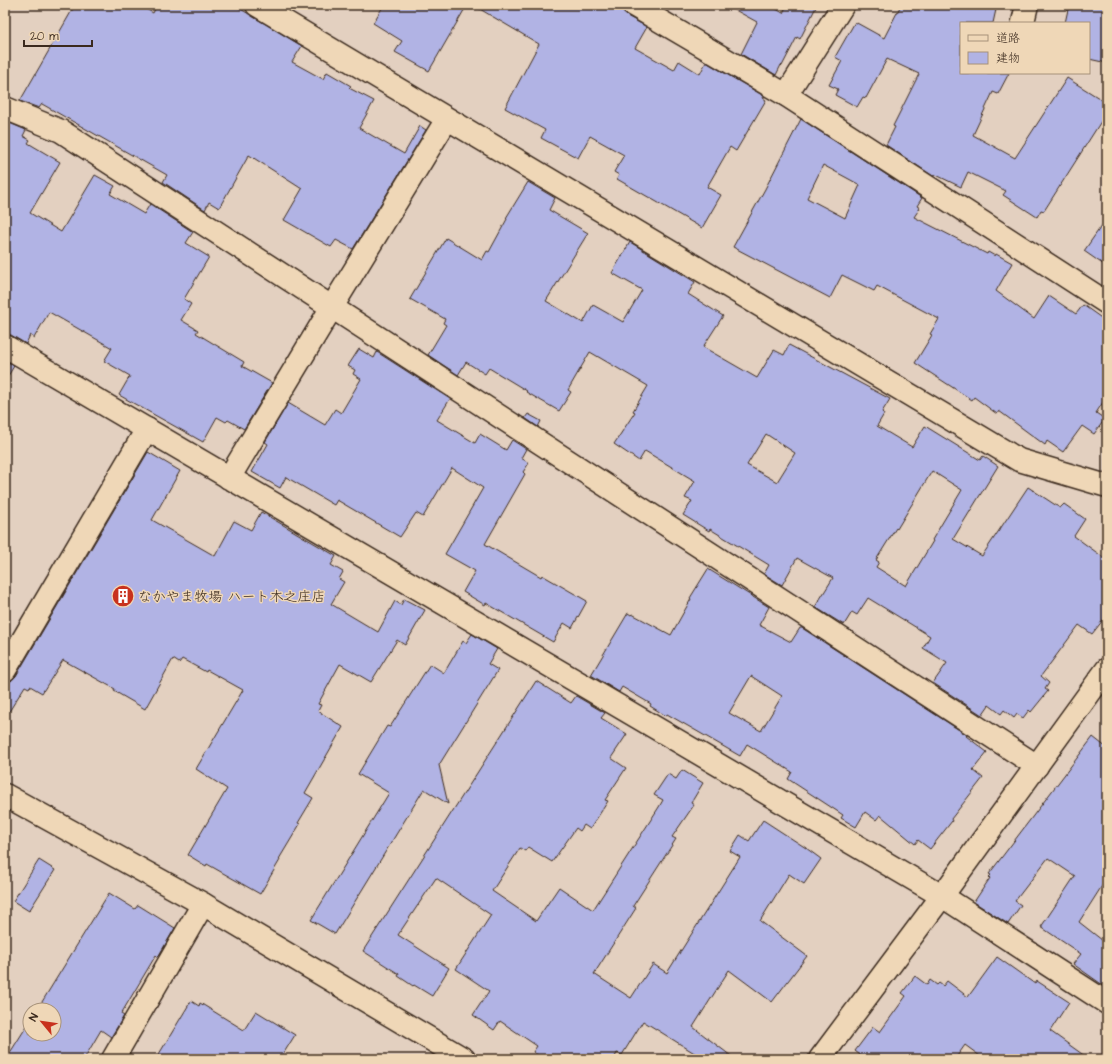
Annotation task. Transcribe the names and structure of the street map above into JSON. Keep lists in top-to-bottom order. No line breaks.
{"places":{"building":["なかやま牧場 ハート木之庄店"]},"legend":["道路","建物"],"scale_bar":"20 m","north":"top left"}
